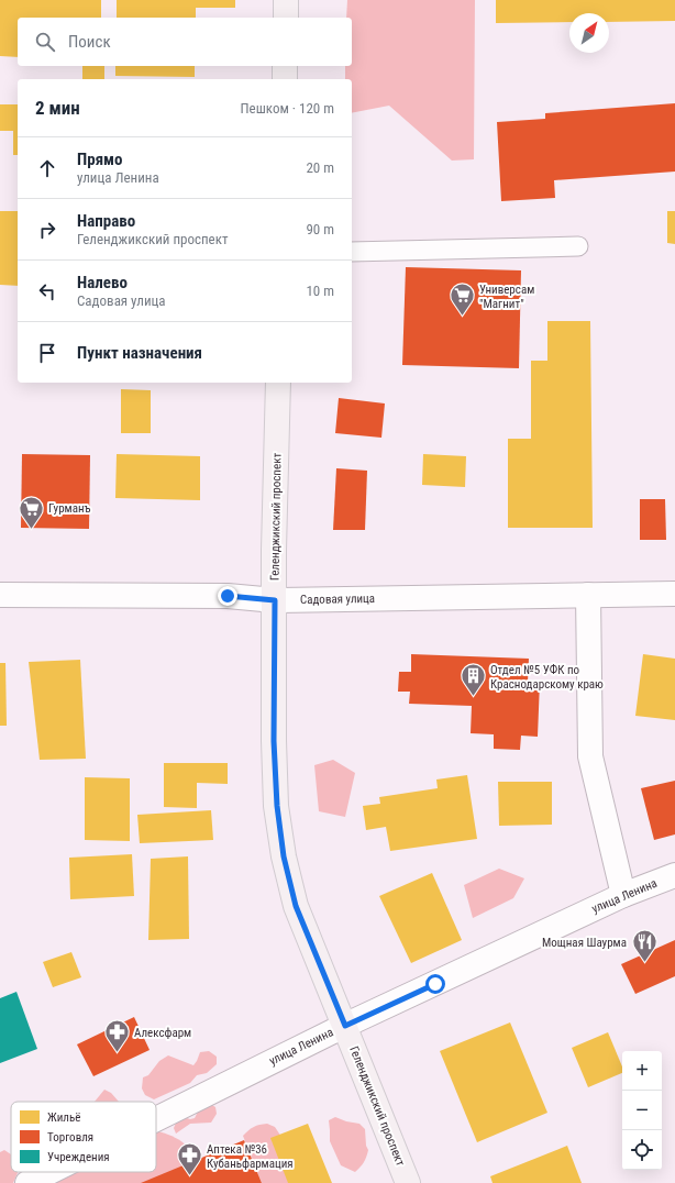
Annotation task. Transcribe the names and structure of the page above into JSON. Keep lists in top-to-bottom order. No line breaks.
{"streets":{"main road":["Геленджикский проспект"],"street":["Садовая улица","улица Ленина"]},"crossings":[["Геленджикский проспект","Садовая улица"],["Геленджикский проспект","улица Ленина"]],"places":{"supermarket":["Универсам \"Магнит\"","Гурманъ"],"building":["Отдел №5 УФК по Краснодарскому краю"],"restaurant":["Мощная Шаурма"],"pharmacy":["Алексфарм","Аптека №36 Кубаньфармация"]},"legend":["Жильё","Торговля","Учреждения"],"north":"top right","page":{"search":"Поиск","heading":["2 мин","Пешком · 120 m"],"list":[["Прямо","улица Ленина","20 m"],["Направо","Геленджикский проспект","90 m"],["Налево","Садовая улица","10 m"],"Пункт назначения"],"map_buttons":["+","−"]}}
